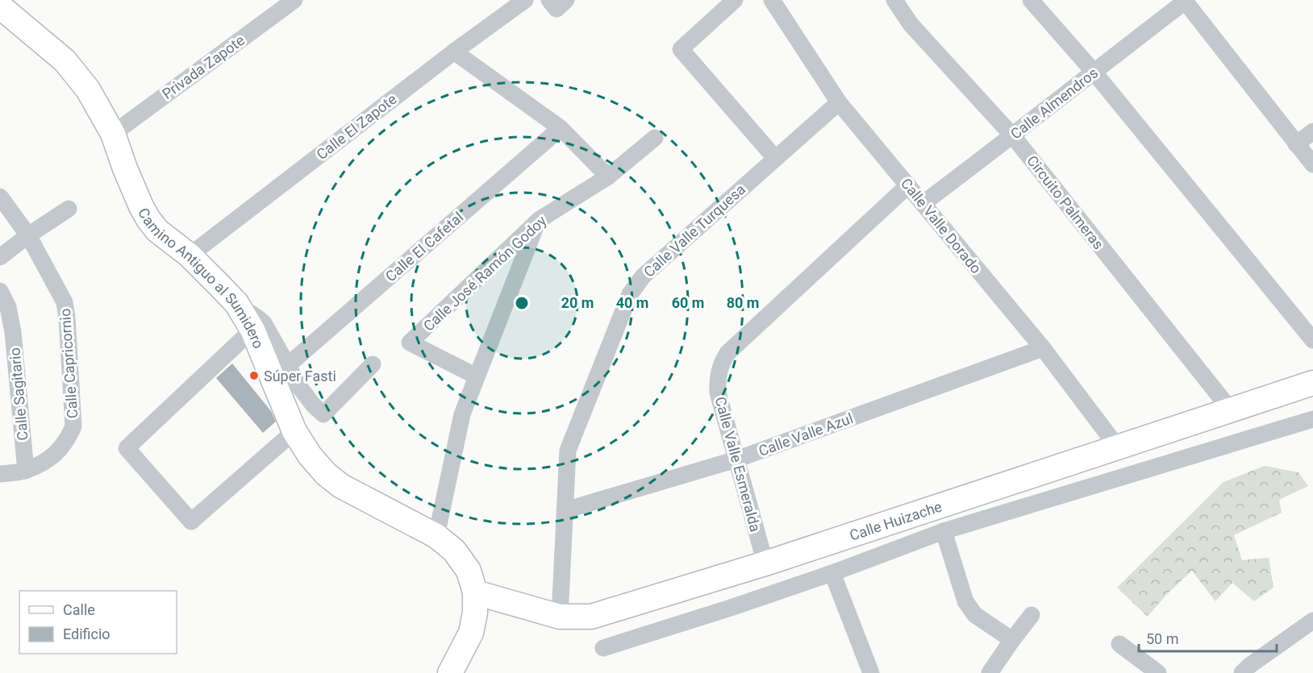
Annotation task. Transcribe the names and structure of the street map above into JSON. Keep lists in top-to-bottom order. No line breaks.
{"streets":{"main road":["Camino Antiguo al Sumidero","Calle Huizache"],"street":["Privada Zapote","Calle Almendros","Calle El Zapote","Circuito Palmeras","Calle Valle Dorado","Calle Valle Turquesa","Calle El Cafetal","Calle José Ramón Godoy","Calle Capricornio","Calle Sagitario","Calle Valle Azul","Calle Valle Esmeralda"]},"crossings":[["Privada Zapote","Camino Antiguo al Sumidero"],["Calle Almendros","Circuito Palmeras"],["Calle Almendros","Calle Valle Dorado"],["Calle El Zapote","Camino Antiguo al Sumidero"],["Circuito Palmeras","Calle Huizache"],["Calle Valle Dorado","Calle Valle Turquesa"],["Calle Valle Dorado","Calle Valle Azul"],["Calle Valle Dorado","Calle Valle Esmeralda"],["Calle Valle Dorado","Calle Huizache"],["Calle Valle Turquesa","Calle Valle Azul"],["Calle Valle Turquesa","Calle Huizache"],["Camino Antiguo al Sumidero","Calle Huizache"],["Calle Capricornio","Calle Sagitario"],["Calle Valle Azul","Calle Valle Esmeralda"],["Calle Valle Esmeralda","Calle Huizache"]],"places":["Súper Fasti"],"legend":["Calle","Edificio"],"scale_bar":"50 m","rings":["20 m","40 m","60 m","80 m"]}
